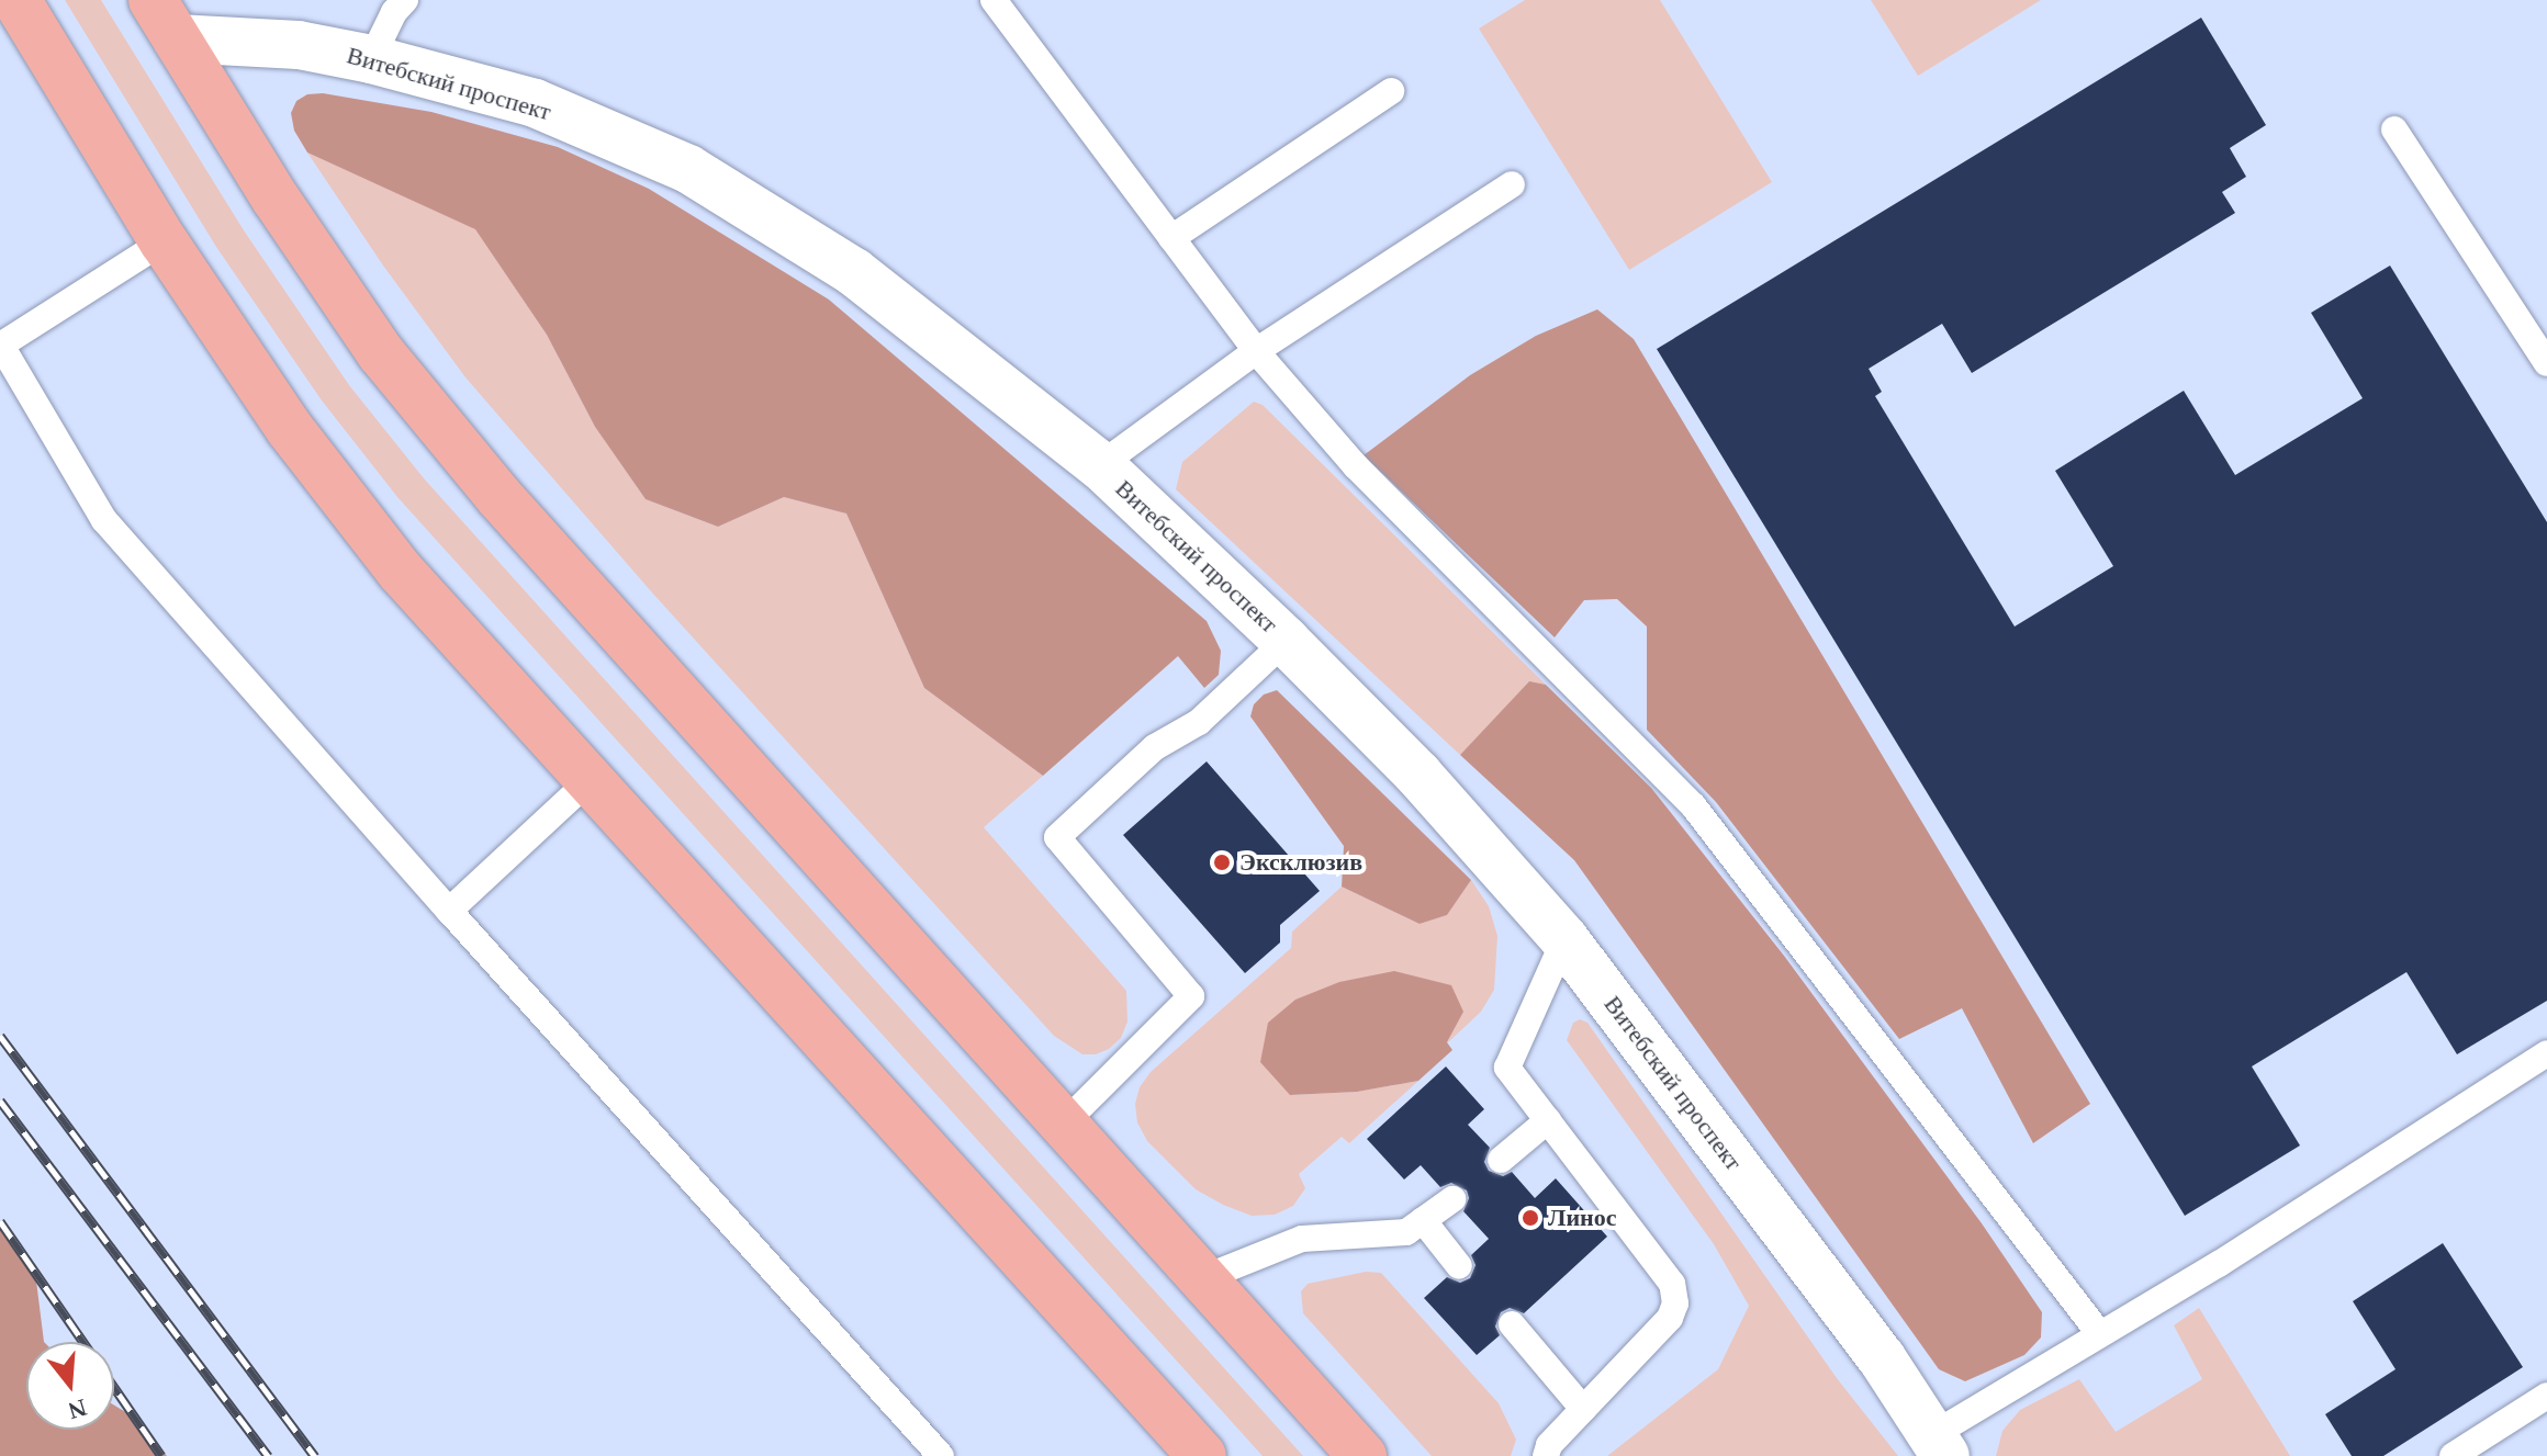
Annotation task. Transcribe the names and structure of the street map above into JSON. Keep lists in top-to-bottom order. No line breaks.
{"streets":{"main road":["Витебский проспект"]},"places":["Эксклюзив","Линос"],"north":"bottom"}
